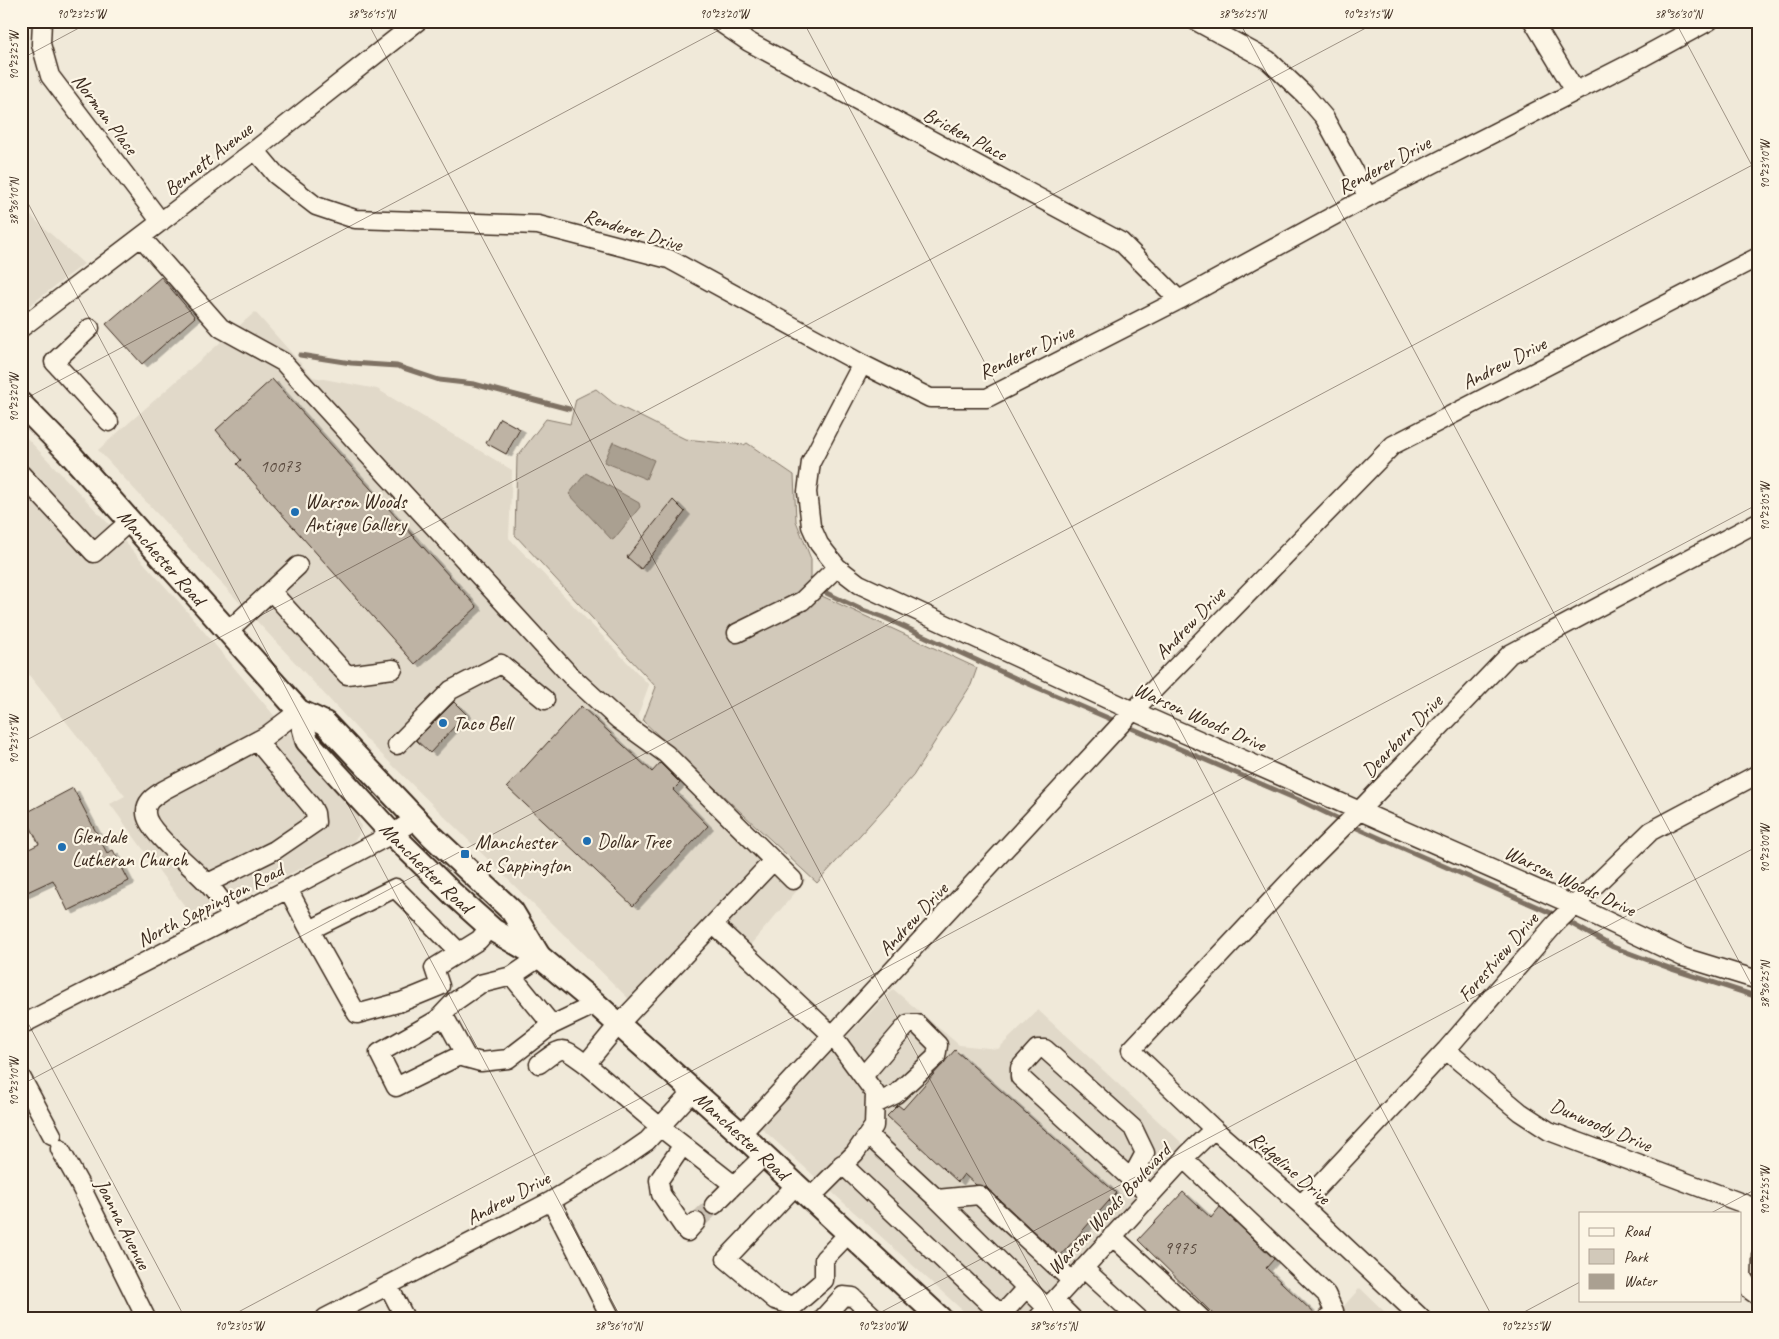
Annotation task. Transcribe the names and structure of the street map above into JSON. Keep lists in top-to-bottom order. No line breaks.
{"streets":{"main road":["Manchester Road"],"street":["Norman Place","Bricken Place","Bennett Avenue","Renderer Drive","Andrew Drive","Warson Woods Drive","Dearborn Drive","North Sappington Road","Forestview Drive","Dunwoody Drive","Ridgeline Drive","Warson Woods Boulevard","Joanna Avenue"]},"crossings":[["Norman Place","Bennett Avenue"],["Bricken Place","Renderer Drive"],["Bennett Avenue","Renderer Drive"],["Renderer Drive","Warson Woods Drive"],["Andrew Drive","Manchester Road"],["Andrew Drive","Warson Woods Drive"],["Manchester Road","North Sappington Road"],["Warson Woods Drive","Dearborn Drive"],["Warson Woods Drive","Forestview Drive"],["Dearborn Drive","Ridgeline Drive"],["Forestview Drive","Dunwoody Drive"],["Forestview Drive","Ridgeline Drive"],["Ridgeline Drive","Warson Woods Boulevard"]],"places":{"other":["Warson Woods Antique Gallery","Taco Bell","Dollar Tree","Glendale Lutheran Church"],"transit":["Manchester at Sappington"]},"house_numbers":["10073","9975"],"legend":["Road","Park","Water"],"coordinates":["90°23'25\"W","38°36'15\"N","90°23'20\"W","38°36'25\"N","90°23'15\"W","38°36'30\"N","90°23'10\"W","38°36'10\"N","90°23'05\"W","90°23'00\"W","90°22'55\"W"]}
